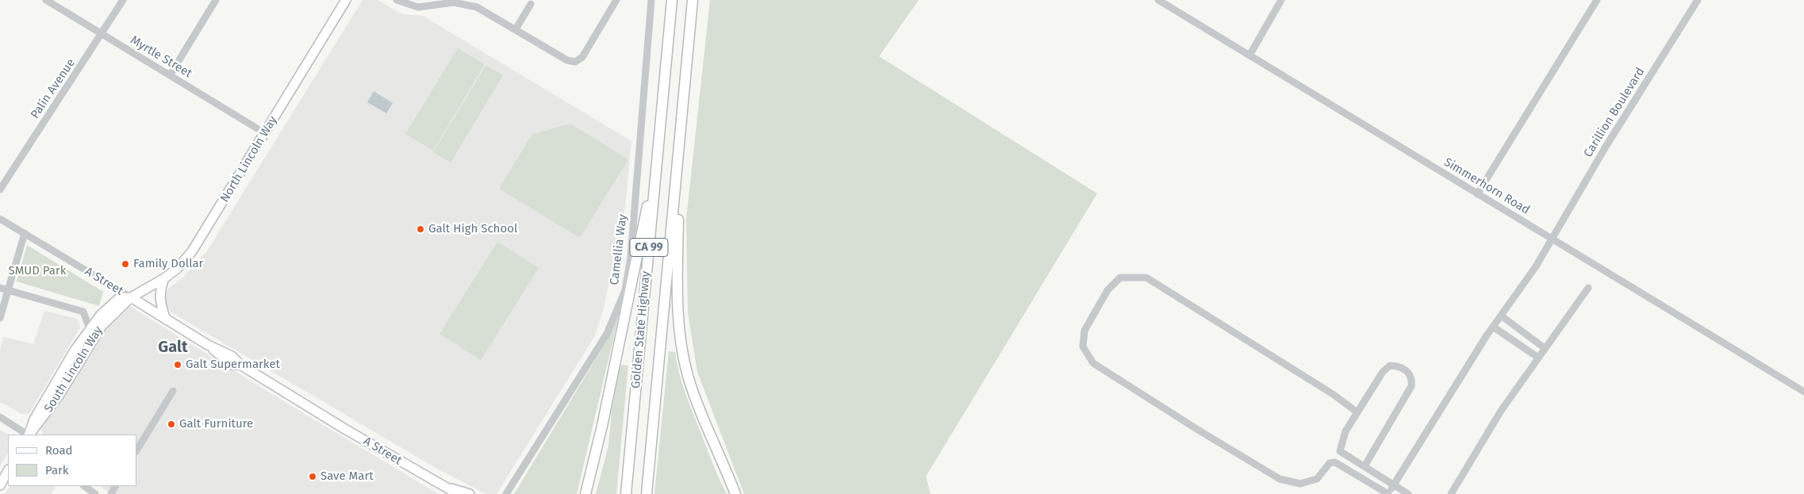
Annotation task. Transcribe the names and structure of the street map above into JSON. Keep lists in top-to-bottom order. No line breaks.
{"streets":{"highway":["CA 99","Golden State Highway"],"main road":["North Lincoln Way","A Street","South Lincoln Way"],"street":["Myrtle Street","Palin Avenue","Carillion Boulevard","Simmerhorn Road","Camellia Way"]},"crossings":[["Myrtle Street","Palin Avenue"],["Myrtle Street","North Lincoln Way"],["Carillion Boulevard","Simmerhorn Road"],["North Lincoln Way","A Street"],["North Lincoln Way","South Lincoln Way"],["A Street","South Lincoln Way"]],"districts":["Galt"],"parks":["SMUD Park"],"places":["Galt High School","Family Dollar","Galt Supermarket","Galt Furniture","Save Mart"],"legend":["Road","Park"]}
